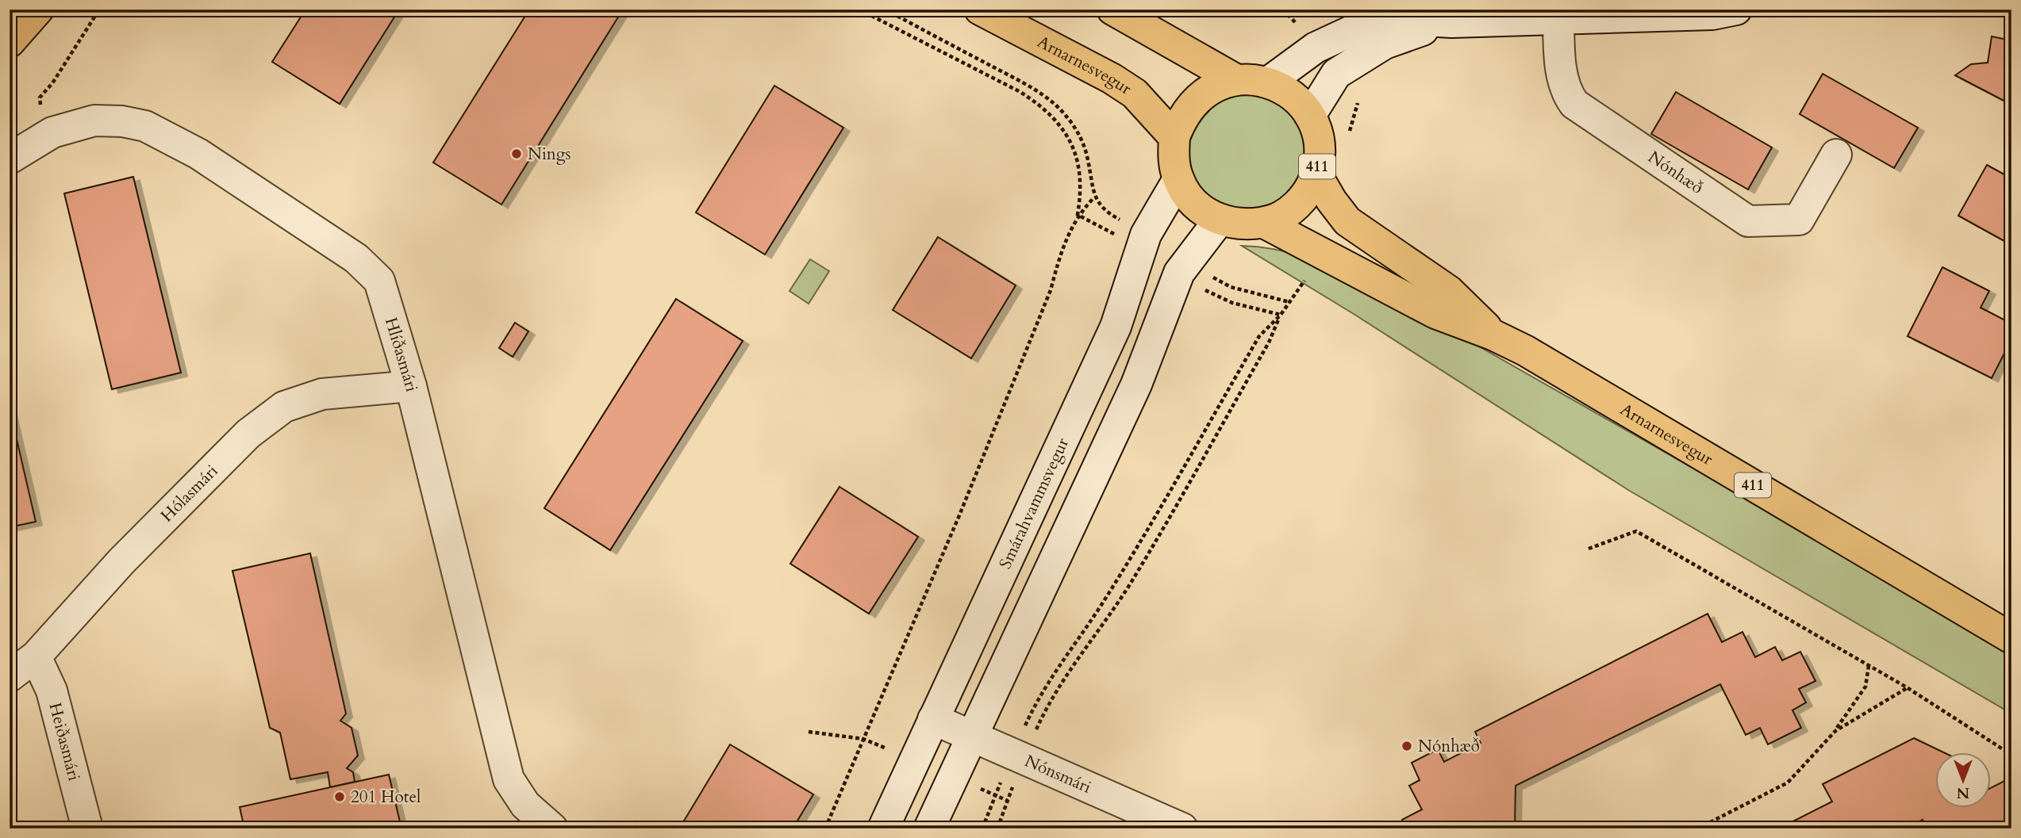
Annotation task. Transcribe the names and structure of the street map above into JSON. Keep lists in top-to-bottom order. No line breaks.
{"streets":{"main road":["Arnarnesvegur","411"],"street":["Nónhæð","Hlíðasmári","Hólasmári","Smárahvammsvegur","Heiðasmári","Nónsmári"]},"crossings":[["Arnarnesvegur","Smárahvammsvegur"],["Hlíðasmári","Hólasmári"],["Hólasmári","Heiðasmári"],["Smárahvammsvegur","Nónsmári"]],"places":["Nings","Nónhæð","201 Hotel"],"north":"bottom"}
